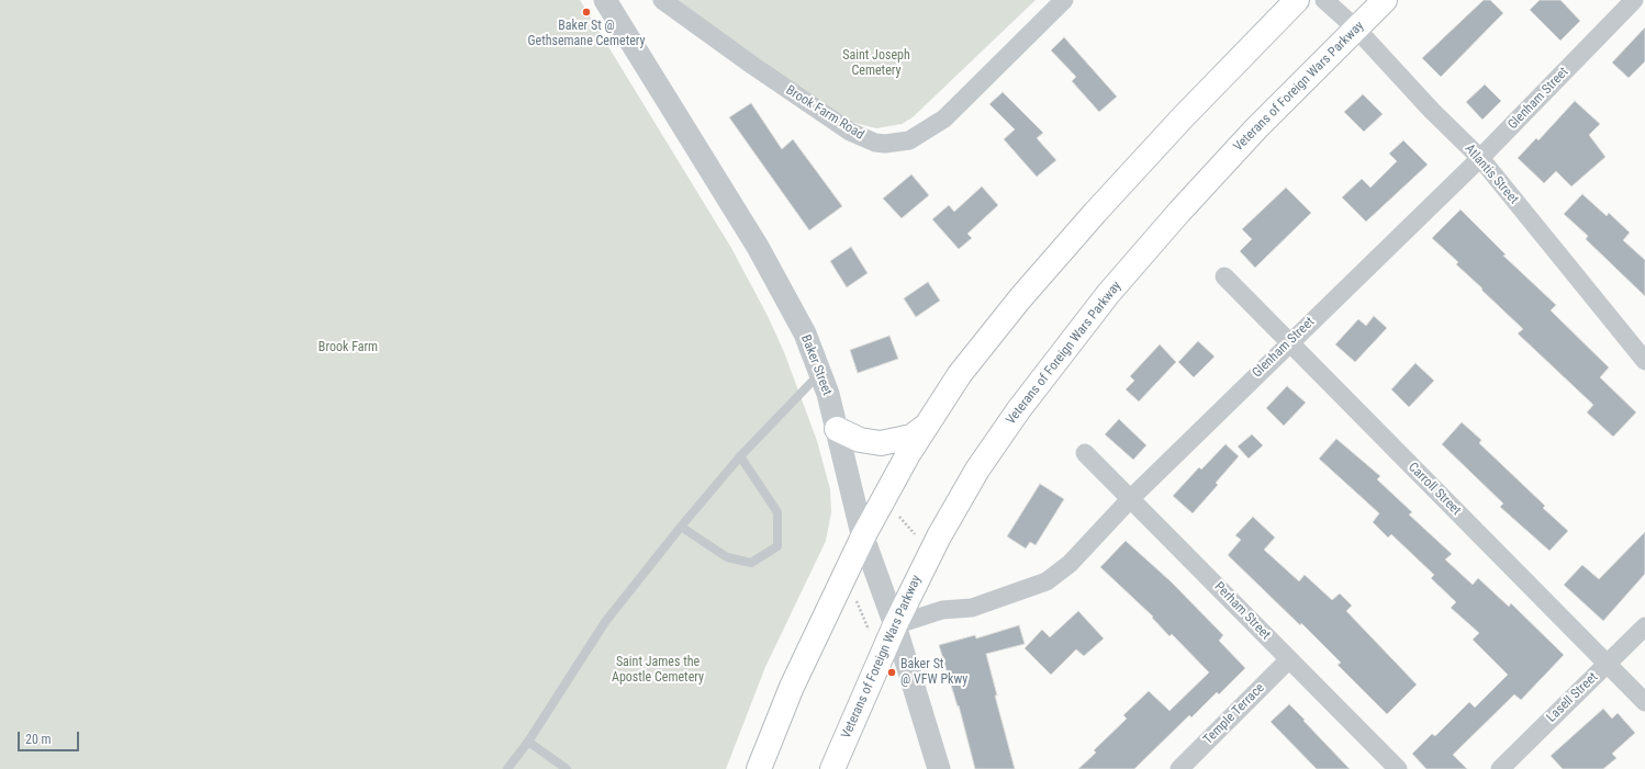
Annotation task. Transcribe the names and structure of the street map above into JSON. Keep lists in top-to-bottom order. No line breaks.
{"streets":{"highway":["Veterans of Foreign Wars Parkway"],"street":["Glenham Street","Brook Farm Road","Atlantis Street","Baker Street","Carroll Street","Perham Street","Lasell Street","Temple Terrace"]},"crossings":[["Veterans of Foreign Wars Parkway","Glenham Street"],["Veterans of Foreign Wars Parkway","Atlantis Street"],["Veterans of Foreign Wars Parkway","Baker Street"],["Glenham Street","Atlantis Street"],["Glenham Street","Baker Street"],["Glenham Street","Carroll Street"],["Glenham Street","Perham Street"],["Carroll Street","Lasell Street"],["Perham Street","Temple Terrace"]],"parks":["Saint Joseph Cemetery","Brook Farm","Saint James the Apostle Cemetery"],"places":["Baker St @ Gethsemane Cemetery","Baker St @ VFW Pkwy"],"scale_bar":"20 m"}
